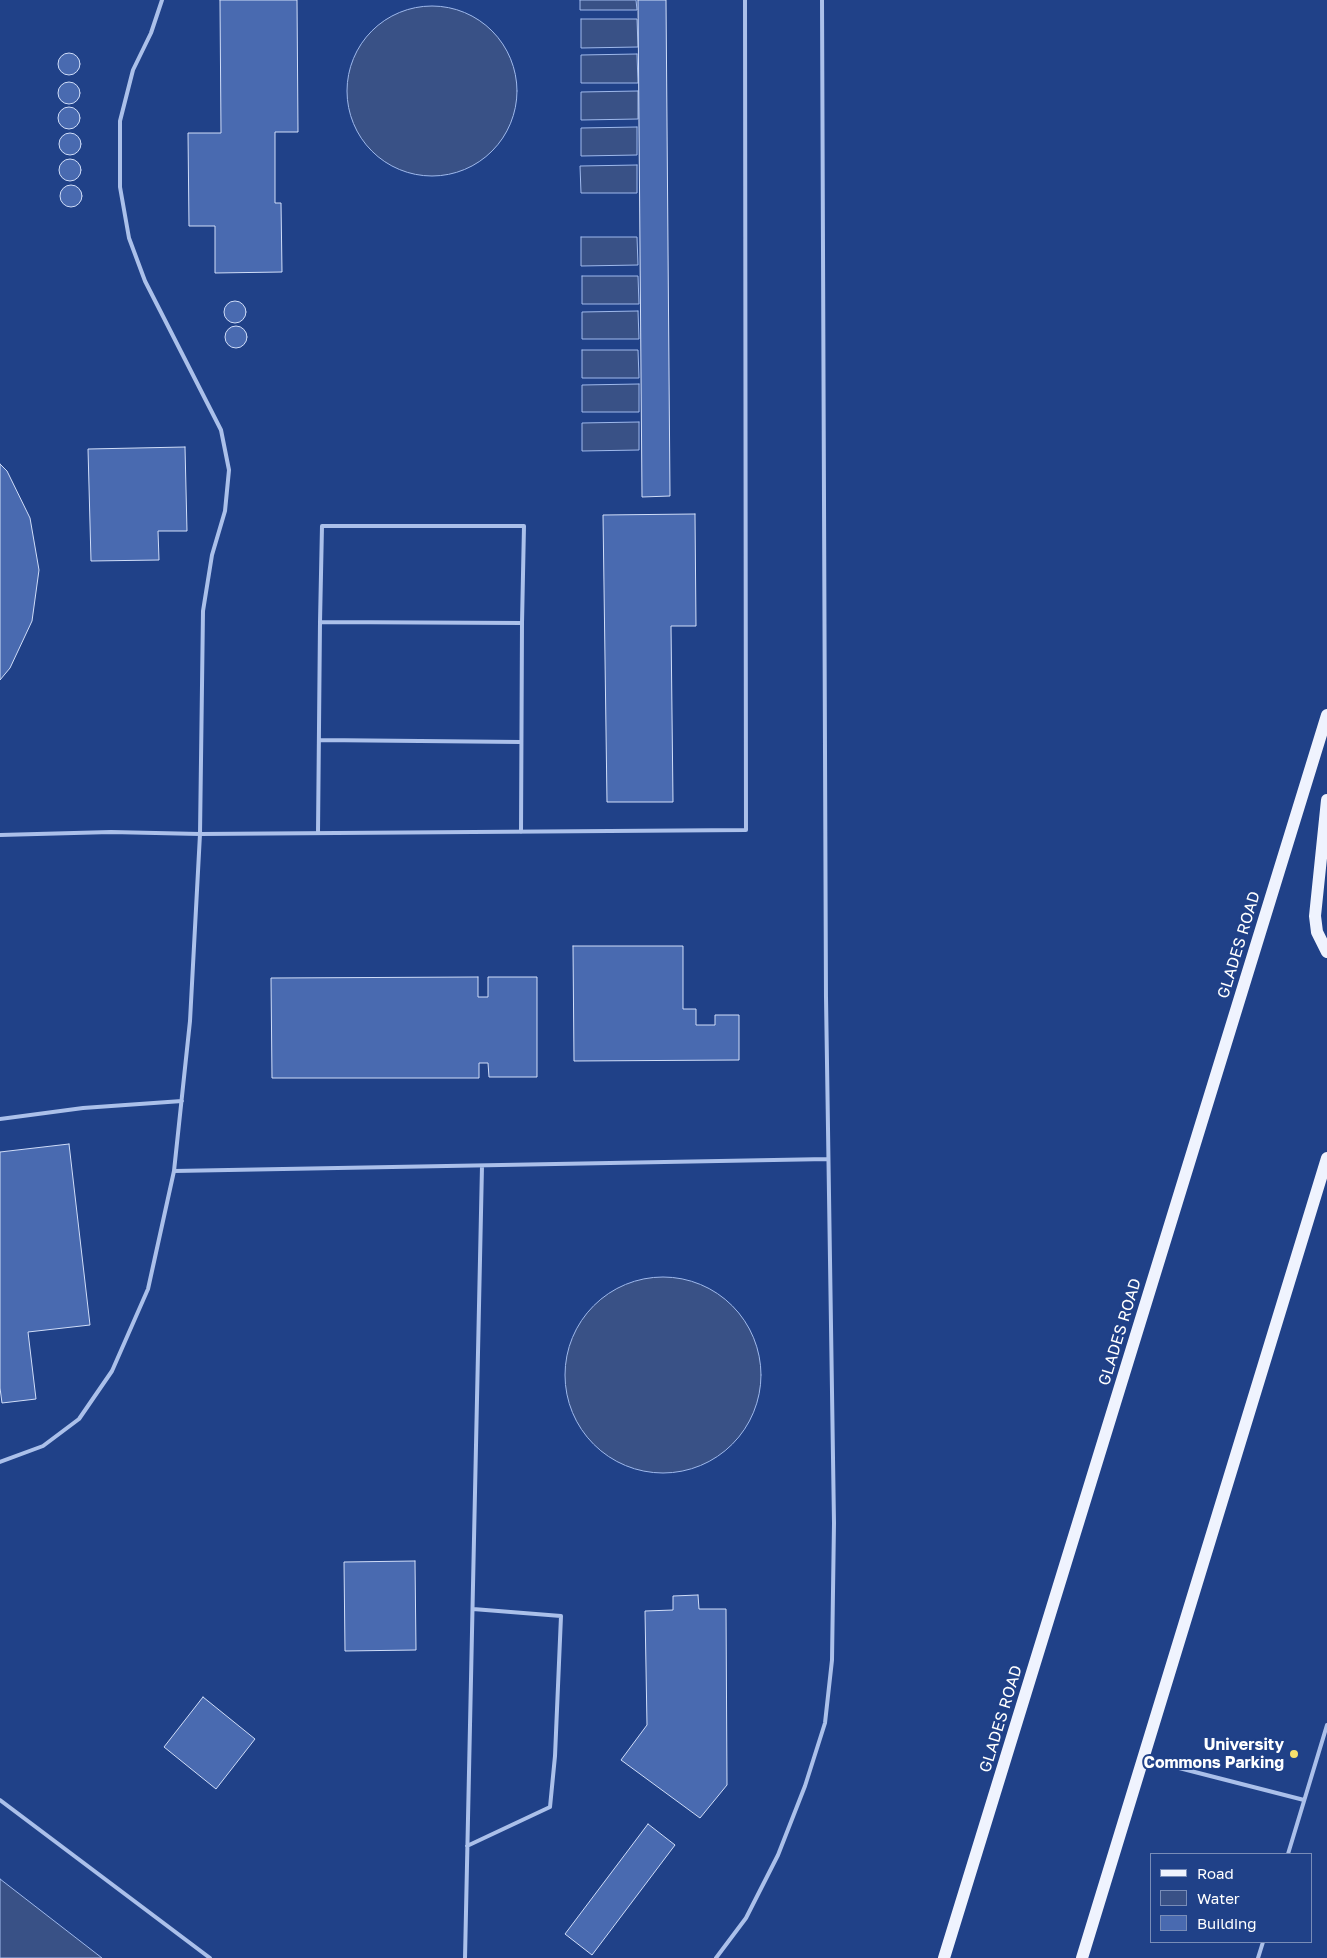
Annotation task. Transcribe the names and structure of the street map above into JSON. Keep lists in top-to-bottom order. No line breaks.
{"streets":{"main road":["GLADES ROAD"]},"places":["University Commons Parking"],"legend":["Road","Water","Building"]}
